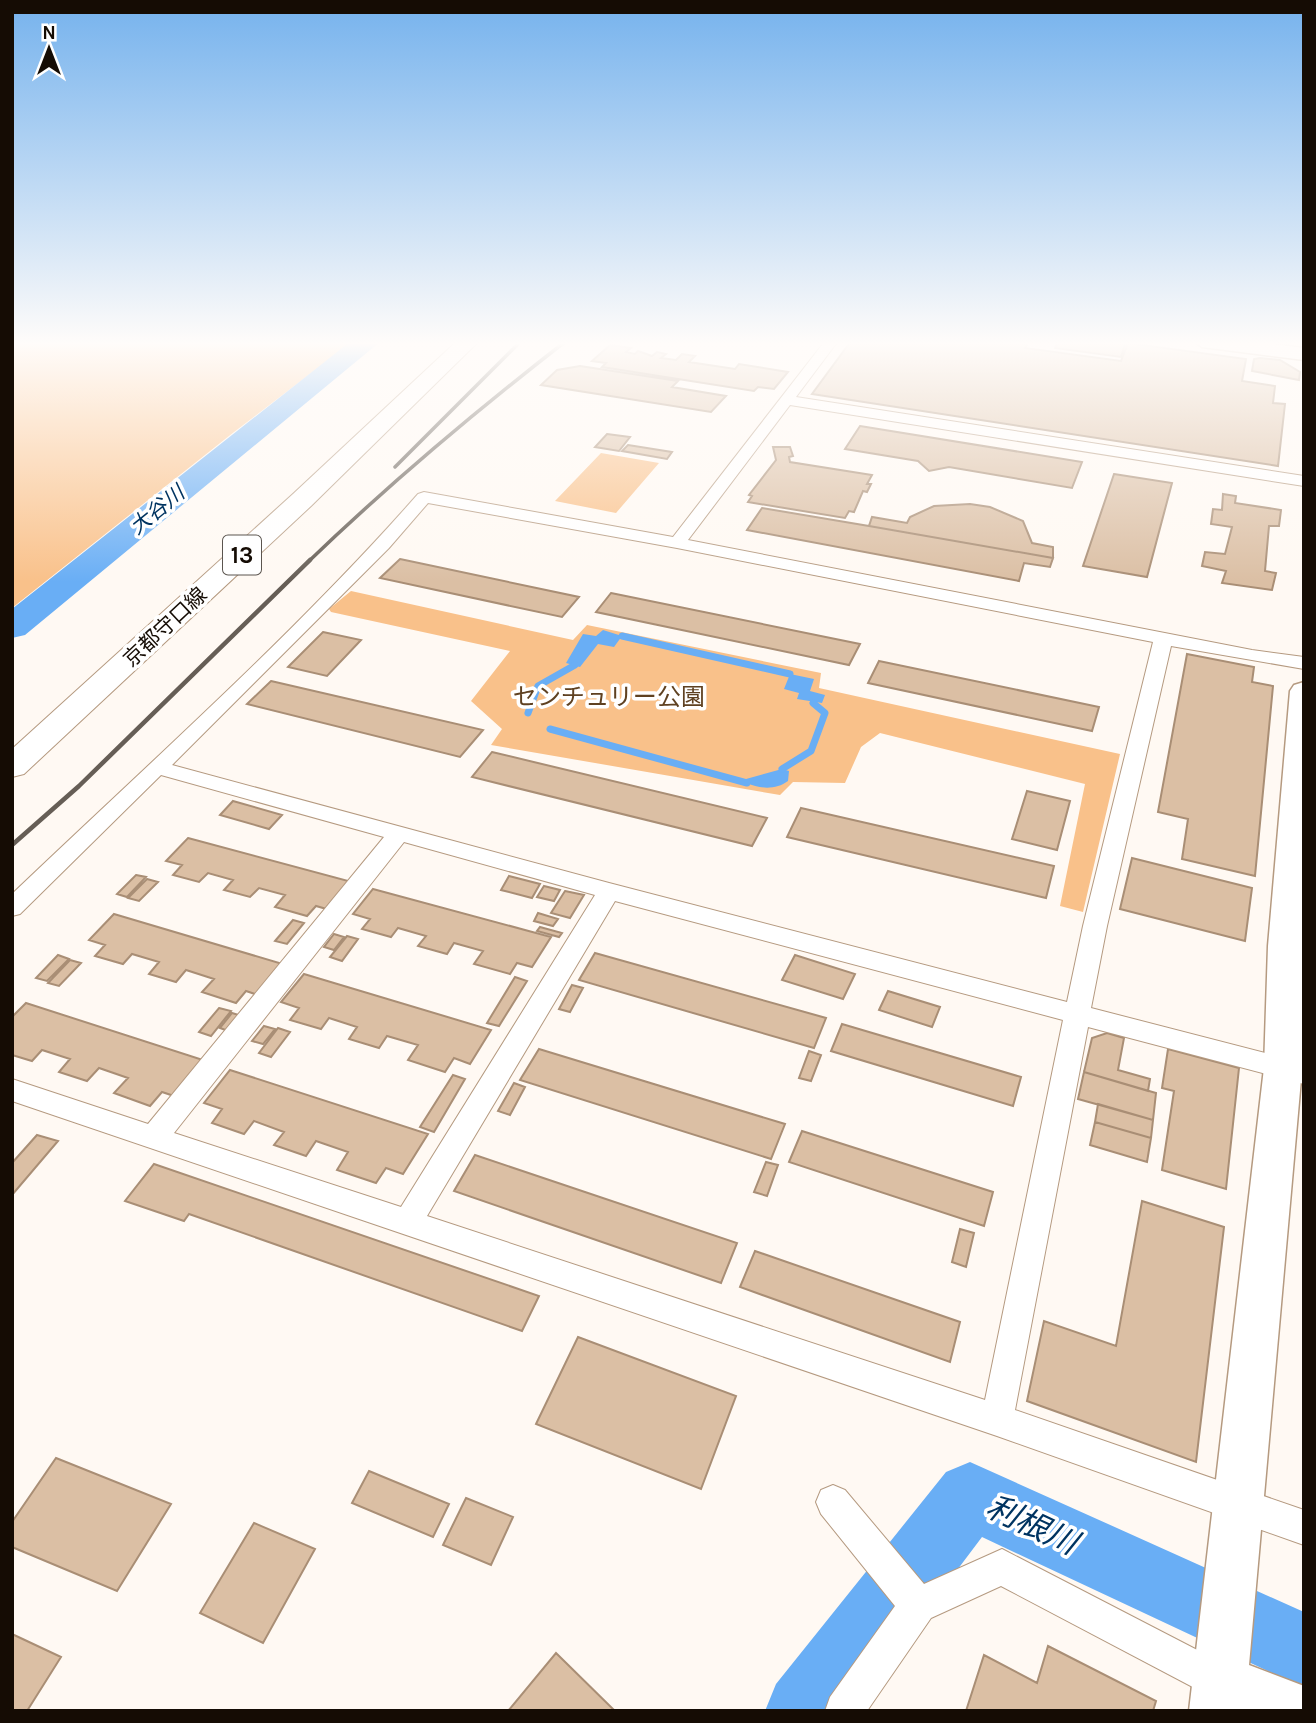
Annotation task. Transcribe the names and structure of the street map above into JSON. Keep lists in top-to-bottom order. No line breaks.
{"streets":{"main road":["13","京都守口線"]},"water":["大谷川","利根川"],"parks":["センチュリー公園"],"north":"top"}
